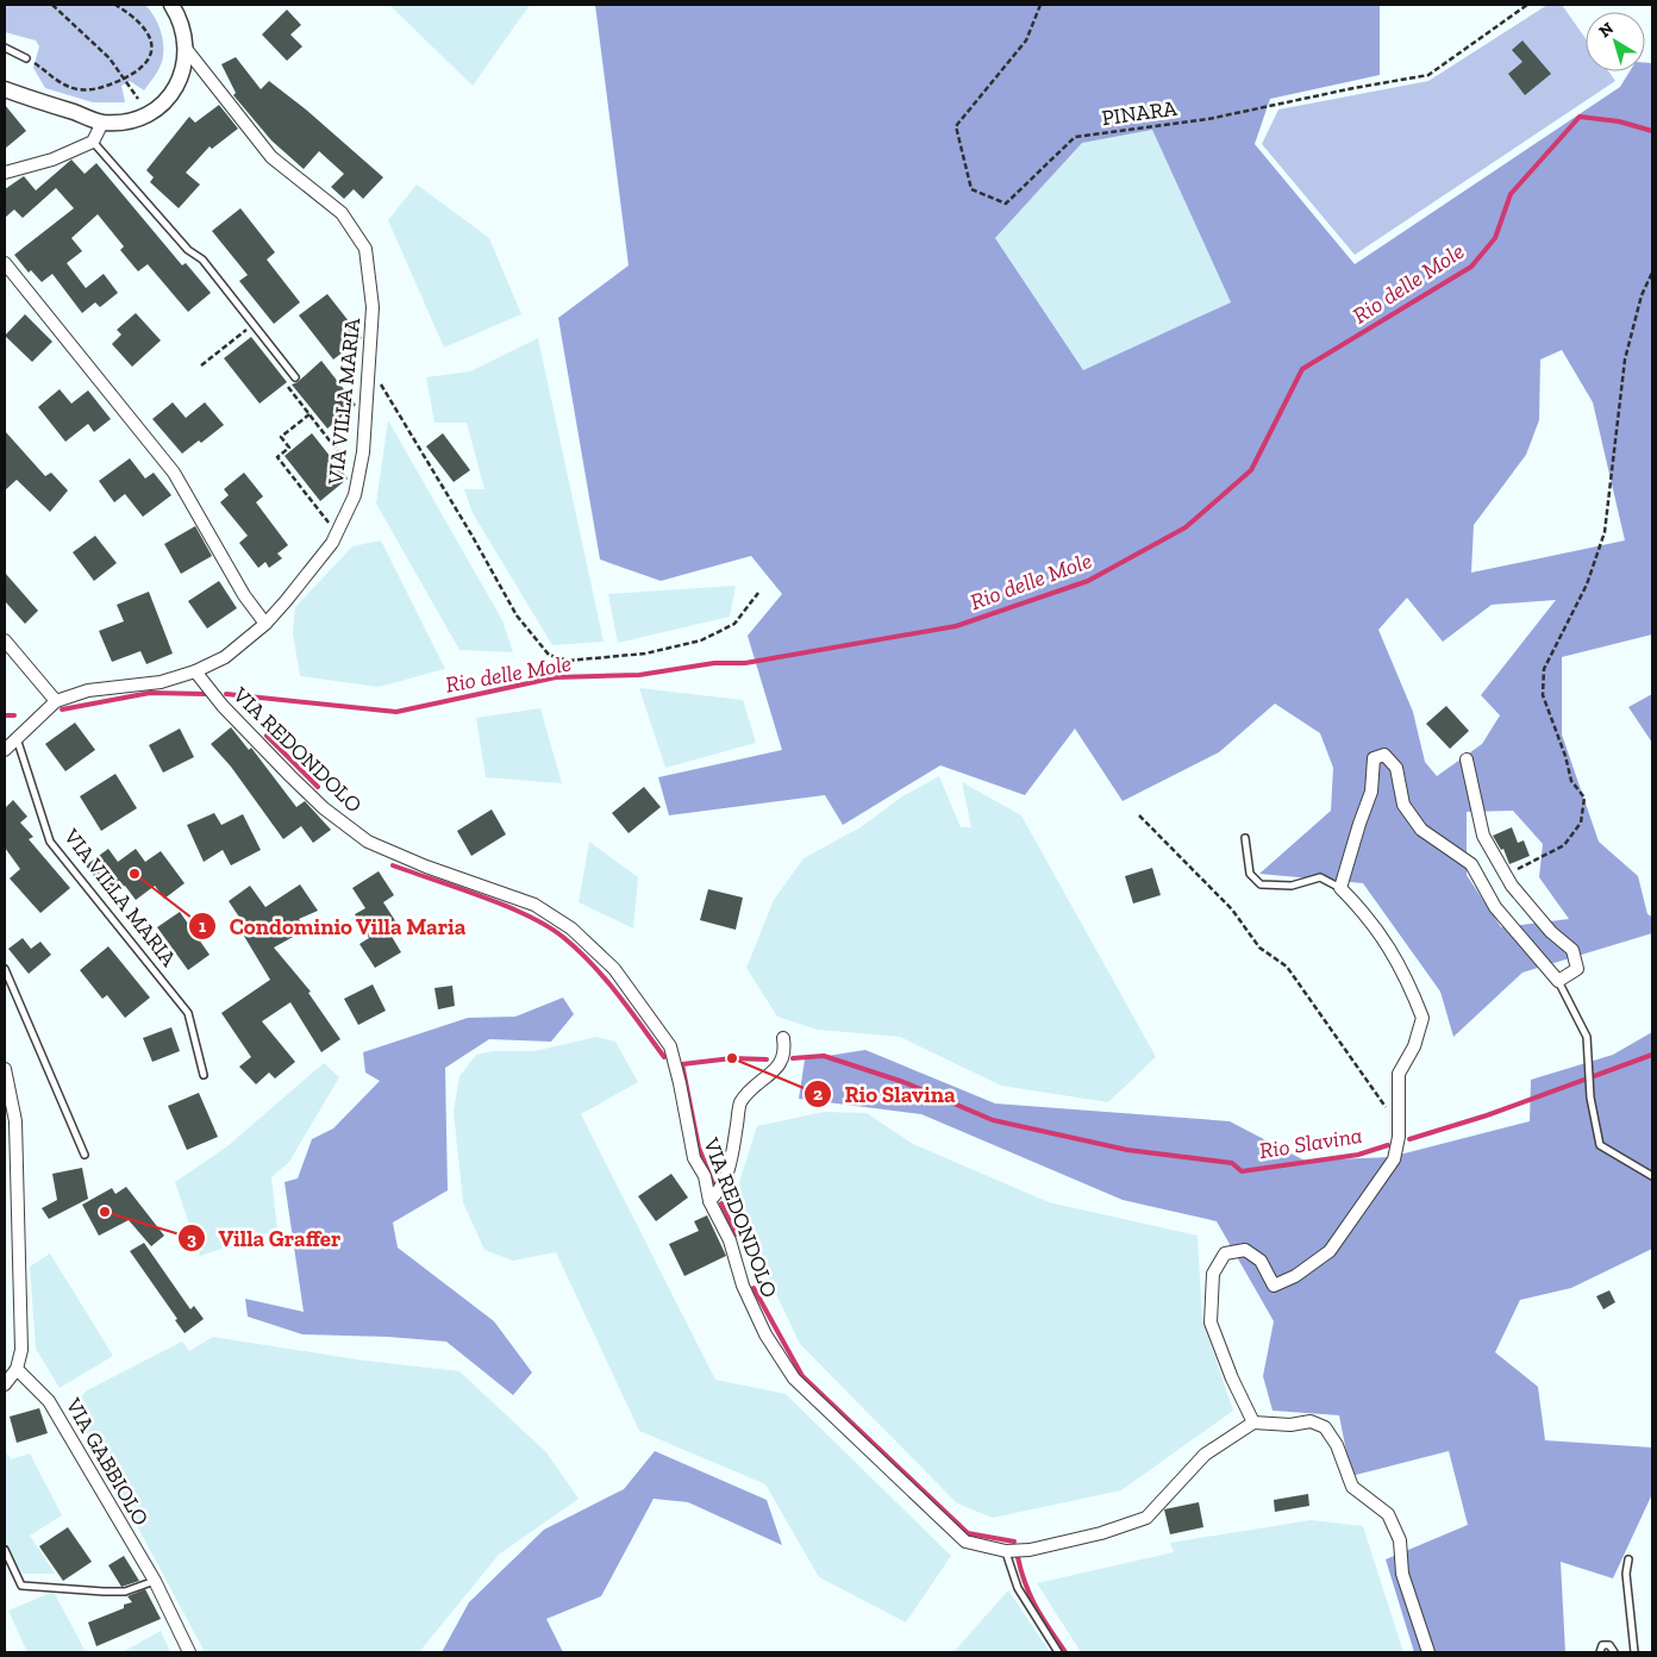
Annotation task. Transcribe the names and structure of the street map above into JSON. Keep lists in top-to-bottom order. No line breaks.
{"streets":{"street":["VIA VILLA MARIA","VIA REDONDOLO","VIA GABBIOLO"],"path":["PINARA"]},"crossings":[["VIA VILLA MARIA","VIA REDONDOLO"]],"water":["Rio delle Mole","Rio Slavina"],"places":["Condominio Villa Maria","Rio Slavina","Villa Graffer"],"north":"top left"}
